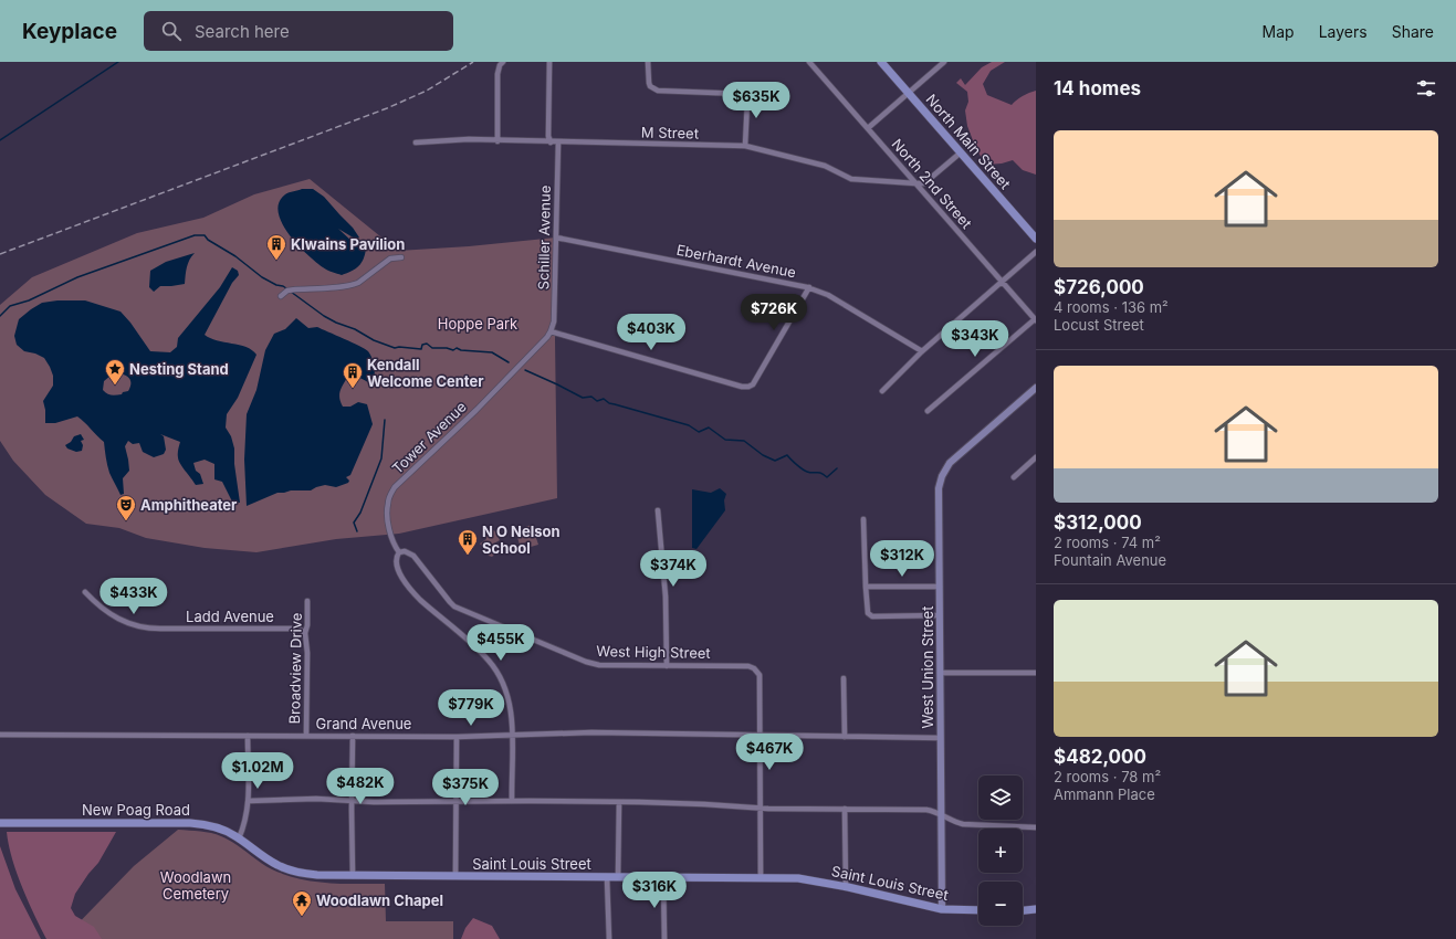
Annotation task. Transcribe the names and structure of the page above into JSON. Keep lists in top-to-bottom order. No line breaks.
{"streets":{"main road":["North Main Street","New Poag Road","Saint Louis Street"],"street":["M Street","North 2nd Street","Schiller Avenue","Eberhardt Avenue","Tower Avenue","Ladd Avenue","West High Street","West Union Street","Broadview Drive","Grand Avenue"]},"crossings":[["M Street","North Main Street"],["M Street","North 2nd Street"],["M Street","Schiller Avenue"],["Schiller Avenue","Eberhardt Avenue"],["Schiller Avenue","Tower Avenue"],["Tower Avenue","West High Street"],["Ladd Avenue","Broadview Drive"],["West High Street","Grand Avenue"],["West Union Street","Grand Avenue"],["West Union Street","Saint Louis Street"],["Broadview Drive","Grand Avenue"],["New Poag Road","Saint Louis Street"]],"parks":["Hoppe Park","Woodlawn Cemetery"],"places":{"building":["Klwains Pavilion","Kendall Welcome Center","N O Nelson School"],"place":["Nesting Stand"],"theatre":["Amphitheater"],"temple":["Woodlawn Chapel"]},"page":{"header":"Keyplace","search":"Search here","nav":["Map","Layers","Share"],"heading":"14 homes","price":["$635K","$726K","$403K","$343K","$312K","$374K","$433K","$455K","$779K","$467K","$1.02M","$482K","$375K","$316K"],"list":[{"name":"$726,000","note":"4 rooms · 136 m² · Locust Street"},{"name":"$312,000","note":"2 rooms · 74 m² · Fountain Avenue"},{"name":"$482,000","note":"2 rooms · 78 m² · Ammann Place"}],"map_buttons":["+","−"]}}
